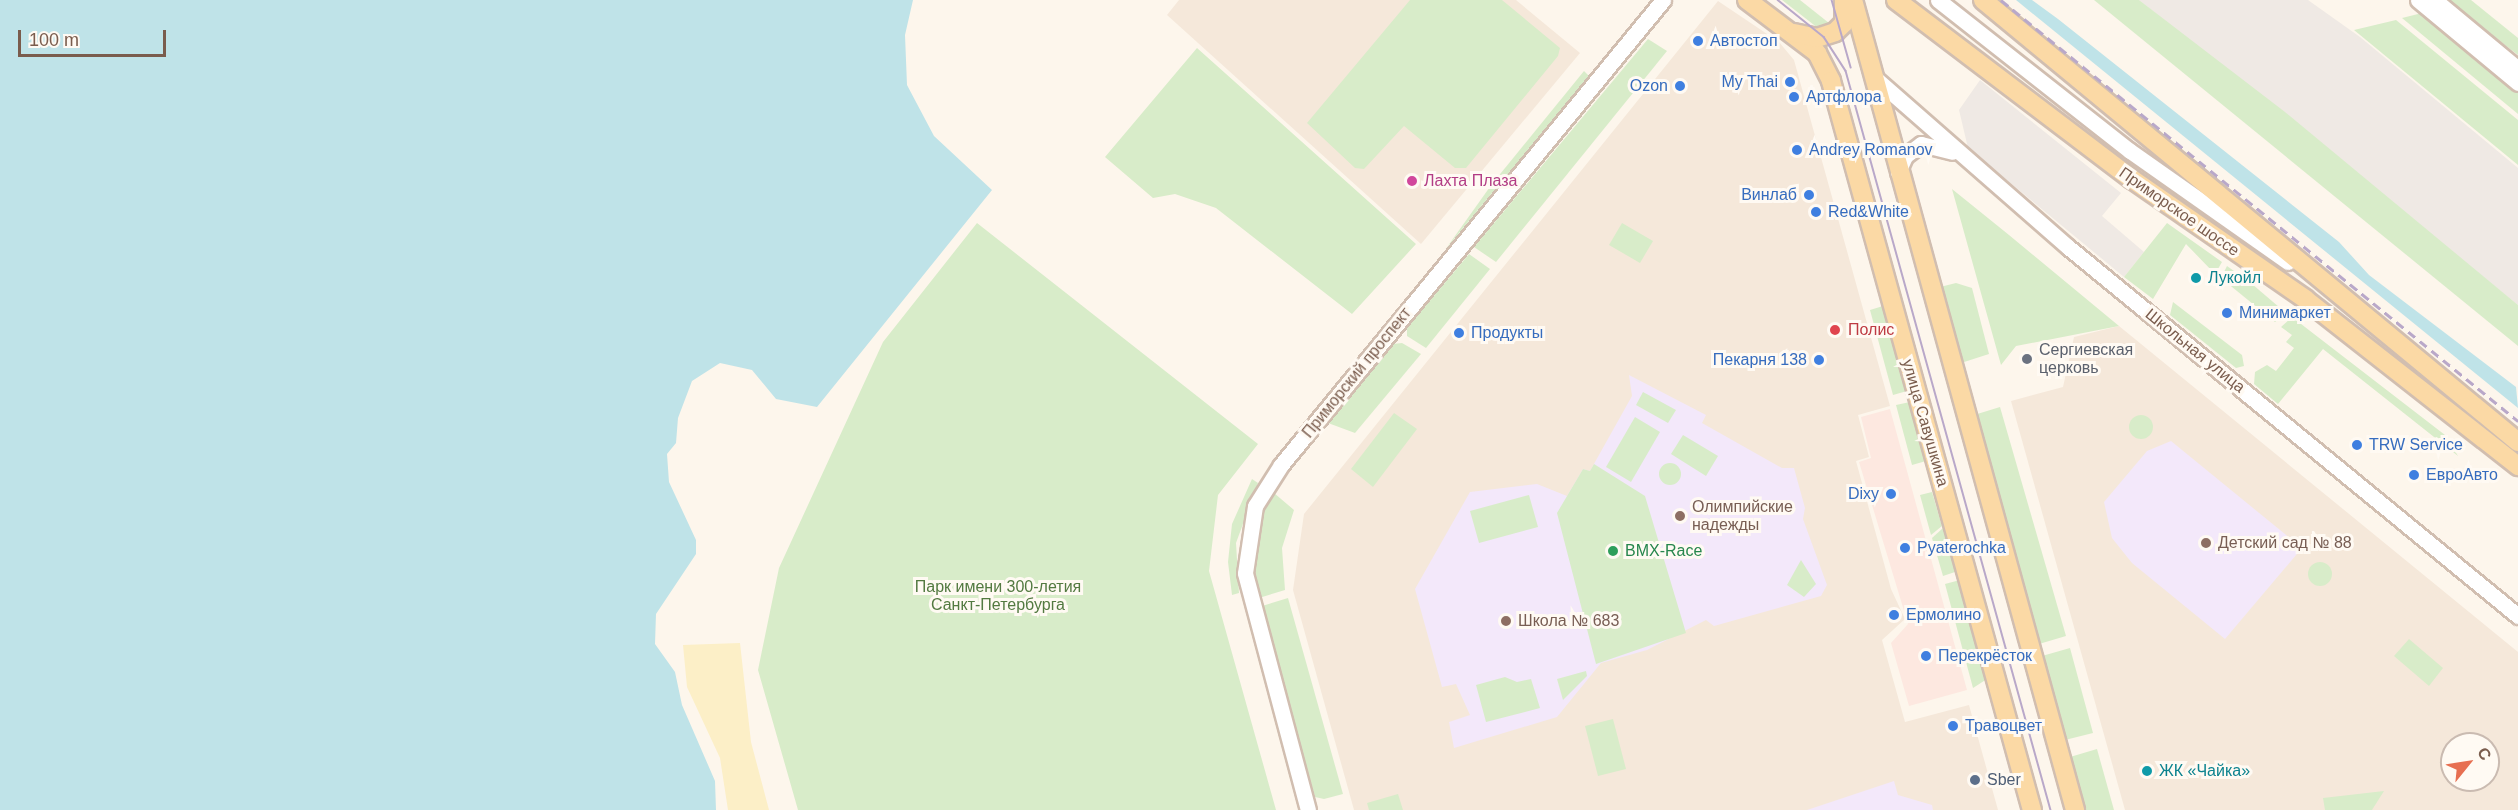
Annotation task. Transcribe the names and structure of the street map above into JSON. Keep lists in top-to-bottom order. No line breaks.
{"streets":{"main road":["Приморское шоссе","улица Савушкина"],"street":["Школьная улица","Приморский проспект"]},"parks":["Парк имени 300-летия Санкт-Петербурга"],"places":["Автостоп","My Thai","Ozon","Артфлора","Andrey Romanov","Лахта Плаза","Винлаб","Red&White","Лукойл","Минимаркет","Полис","Продукты","Сергиевская церковь","Пекарня 138","TRW Service","ЕвроАвто","Dixy","Олимпийские надежды","Детский сад № 88","Pyaterochka","BMX-Race","Ермолино","Школа № 683","Перекрёсток","Травоцвет","ЖК «Чайка»","Sber"],"scale_bar":"100 m","north":"top right"}
